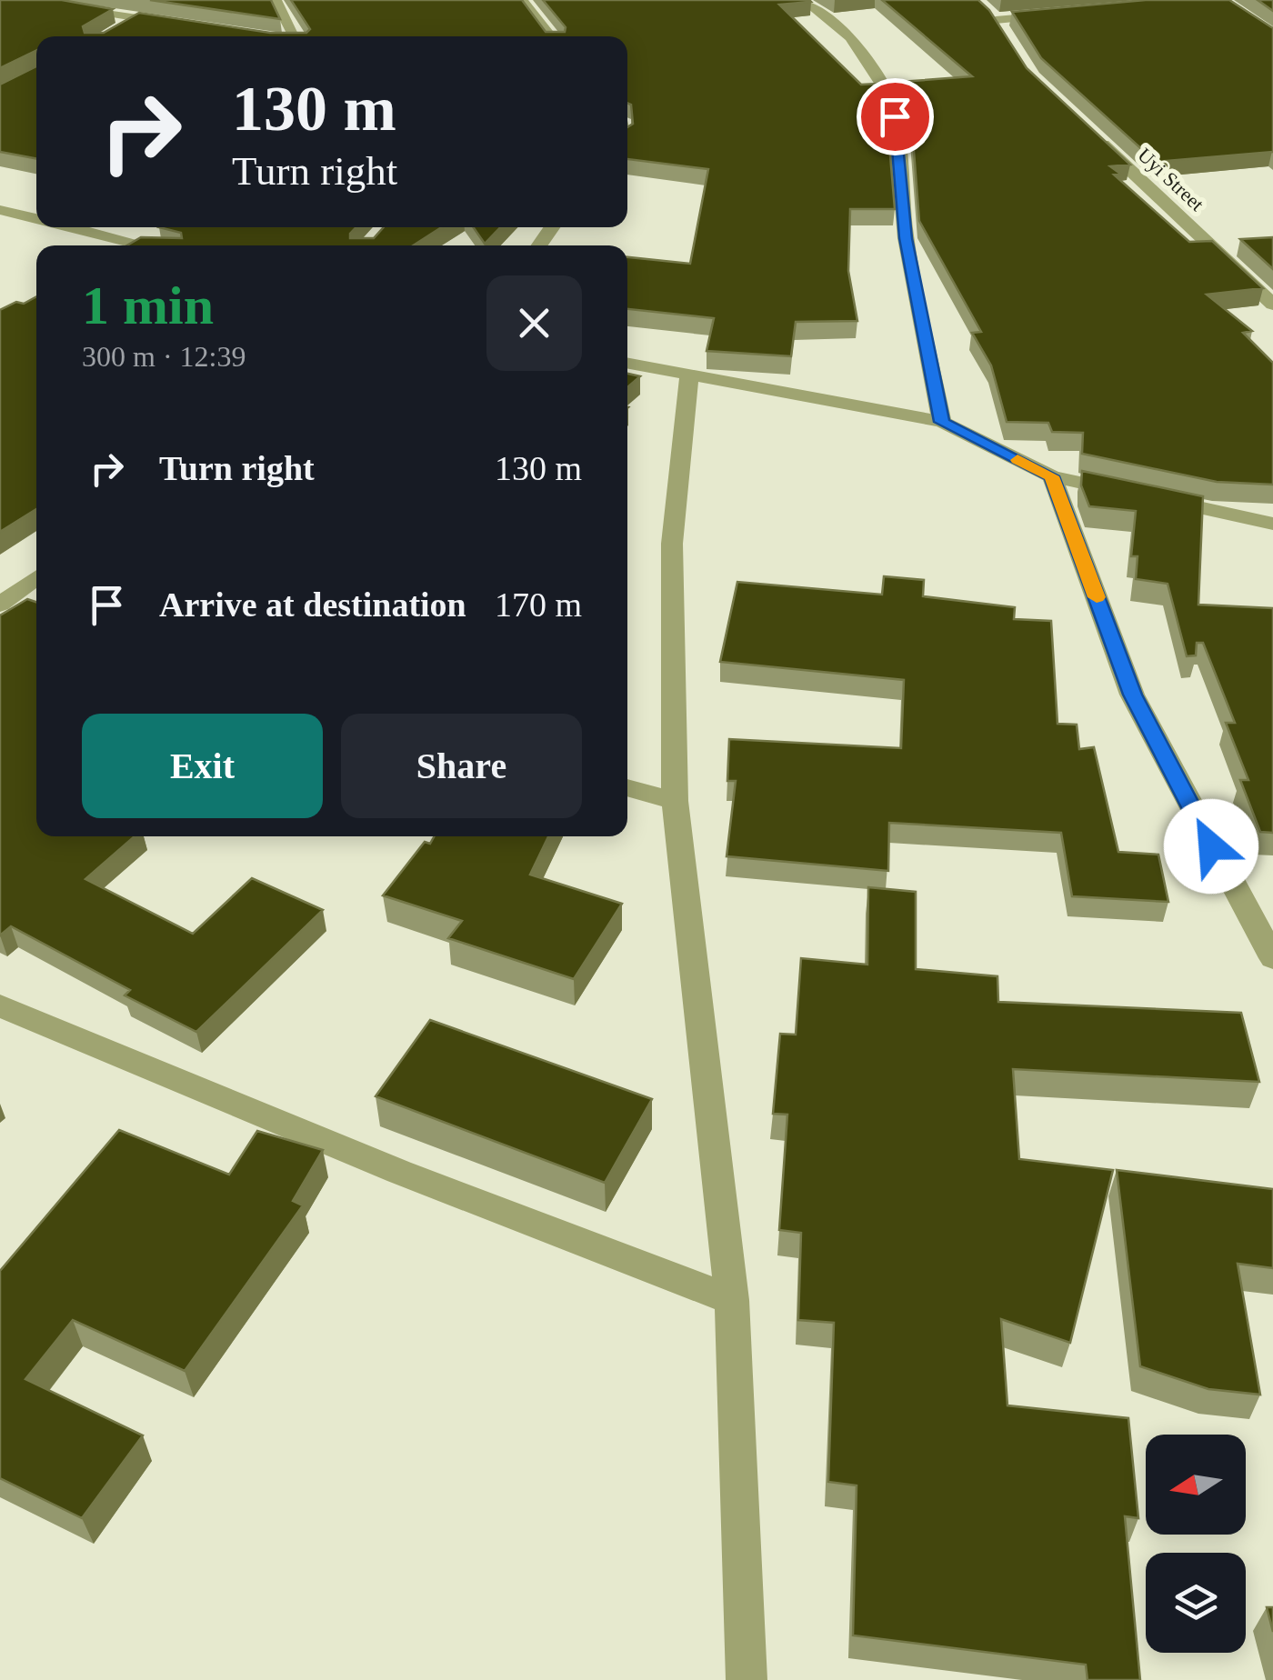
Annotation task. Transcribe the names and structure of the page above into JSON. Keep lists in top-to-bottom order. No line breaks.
{"streets":{"street":["Uyi Street"]},"north":"left","page":{"turn":["130 m","Turn right"],"heading":["1 min","300 m · 12:39"],"list":[{"name":"Turn right","value":"130 m"},{"name":"Arrive at destination","value":"170 m"}],"buttons":["Exit","Share"]}}
